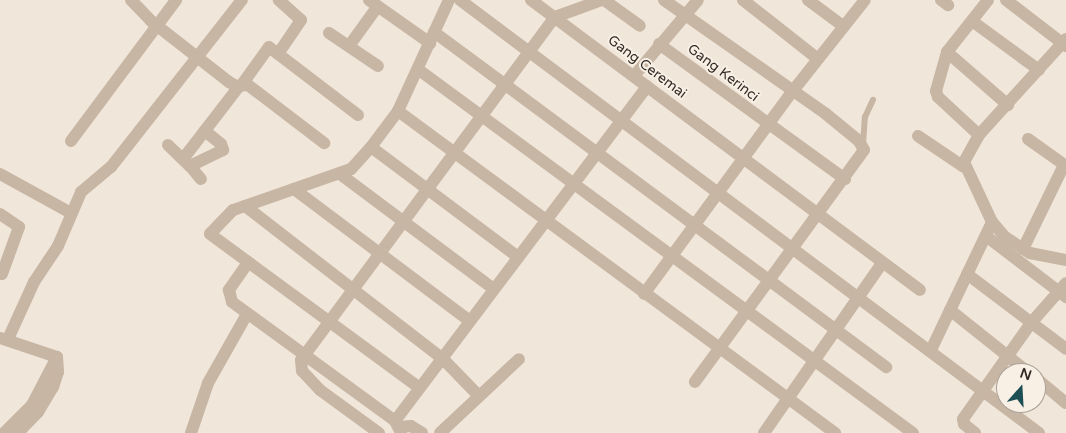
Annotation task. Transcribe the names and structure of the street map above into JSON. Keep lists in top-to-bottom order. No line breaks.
{"streets":{"street":["Gang Ceremai","Gang Kerinci"]},"north":"top"}
